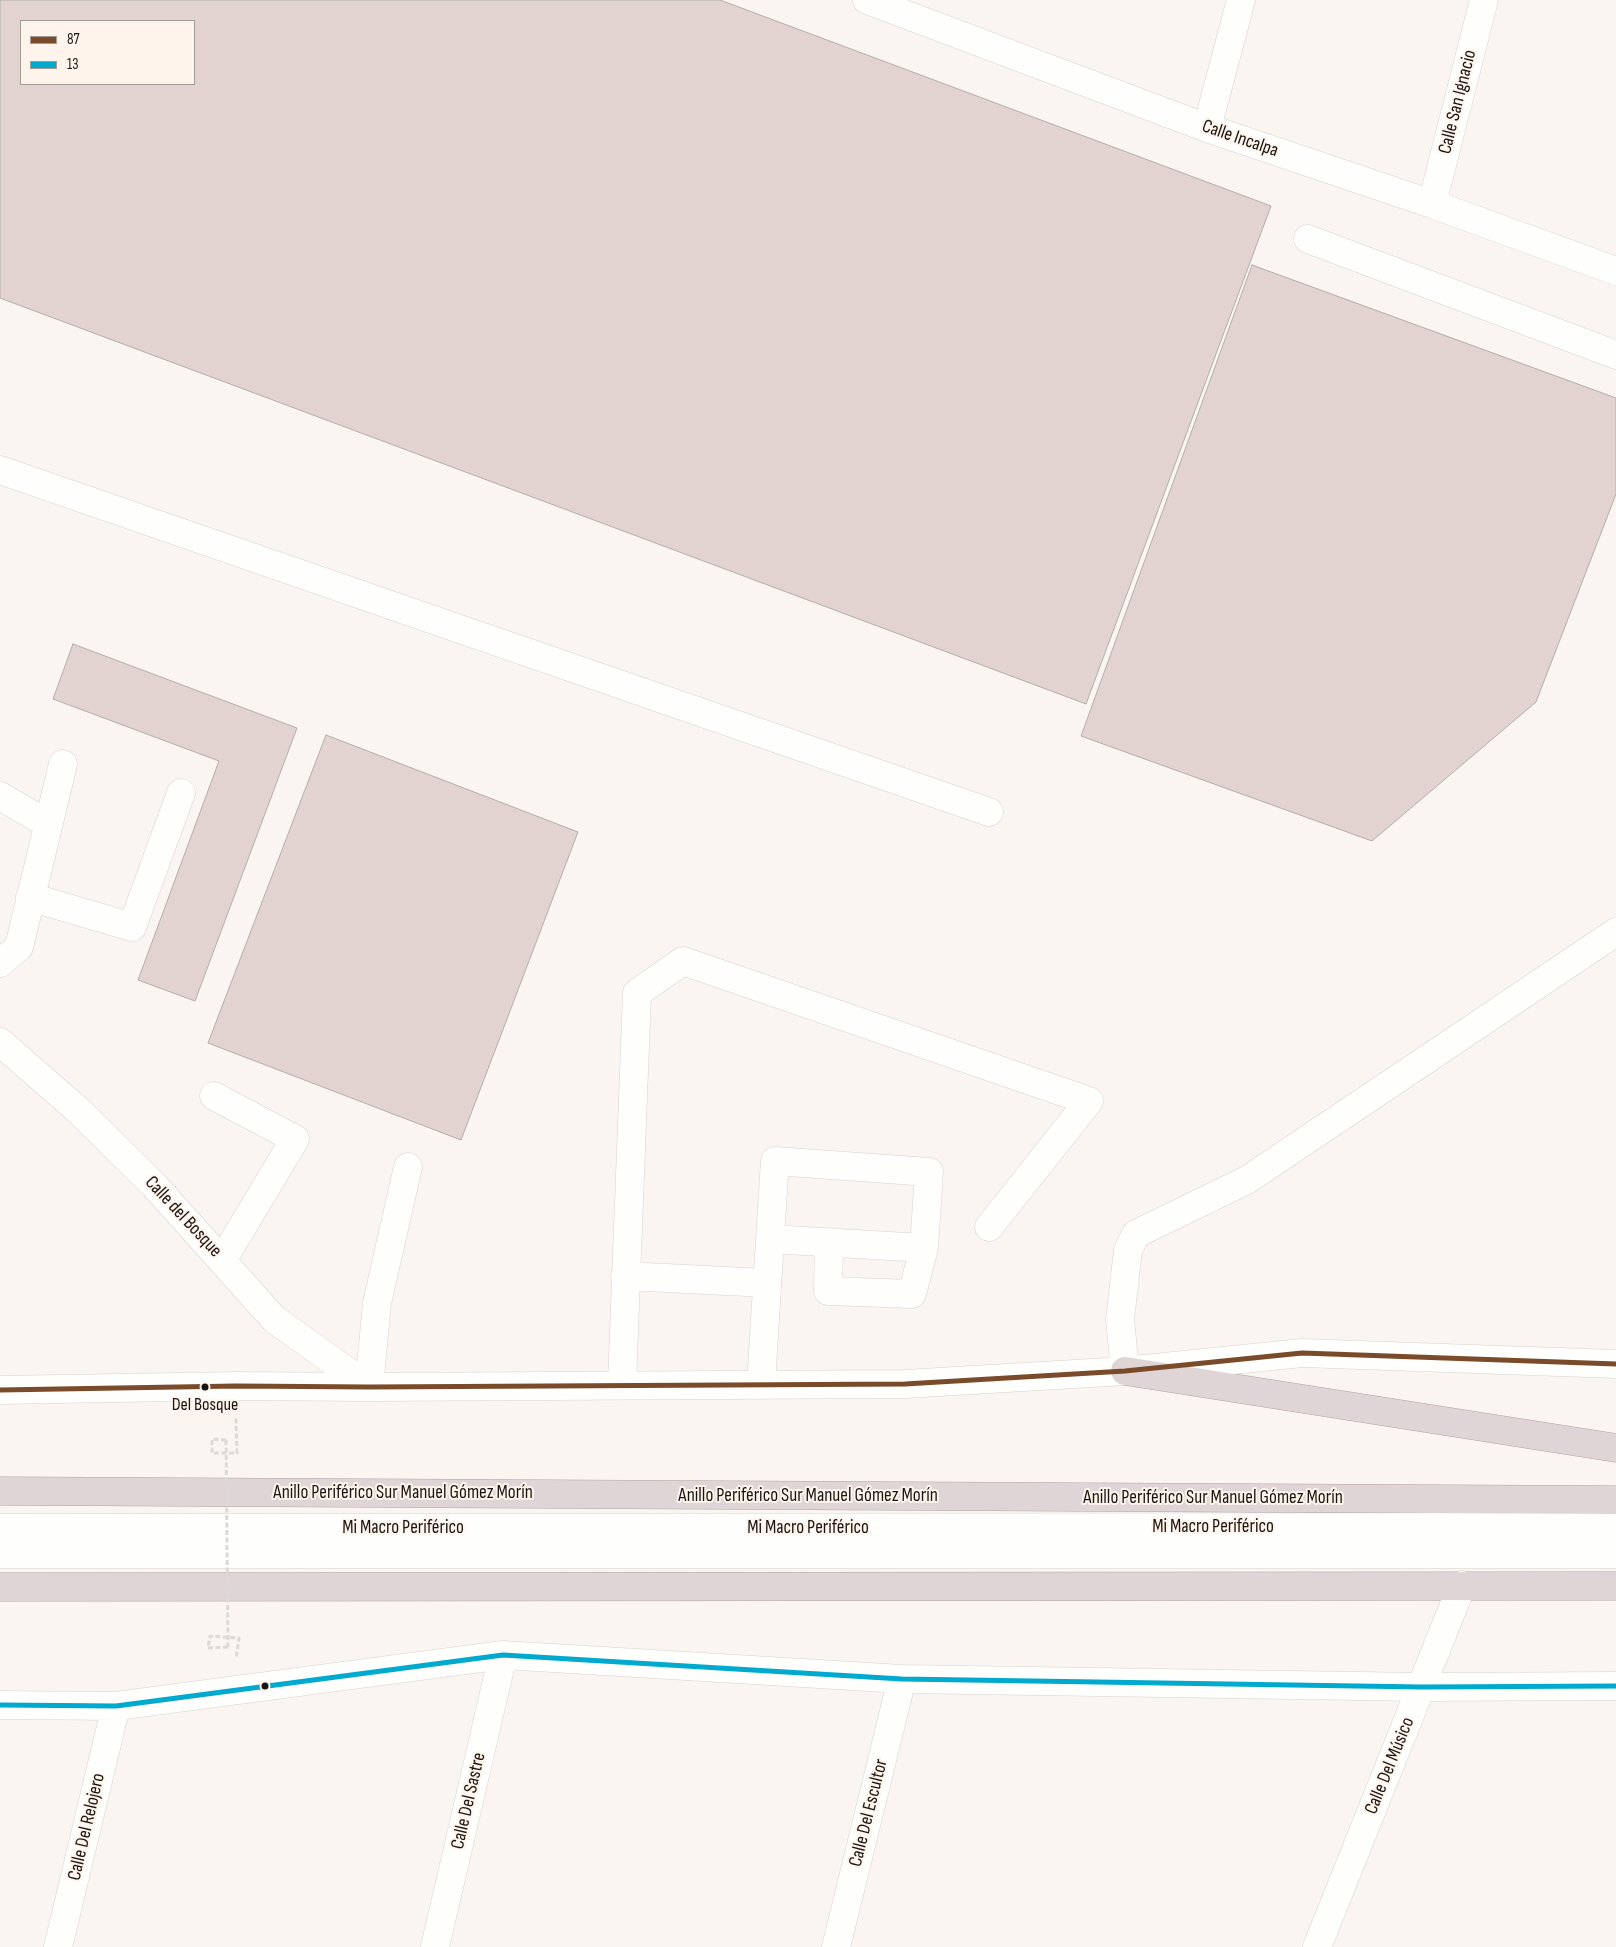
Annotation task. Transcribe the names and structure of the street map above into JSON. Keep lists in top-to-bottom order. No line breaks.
{"streets":{"highway":["Anillo Periférico Sur Manuel Gómez Morín"],"street":["Calle San Ignacio","Calle Incalpa","Calle del Bosque","Mi Macro Periférico","Calle Del Músico","Calle Del Sastre","Calle Del Escultor","Calle Del Relojero"]},"crossings":[["Calle San Ignacio","Calle Incalpa"]],"places":["Del Bosque"],"lines":["transit line 87","transit line 13"],"legend":["87","13"]}
